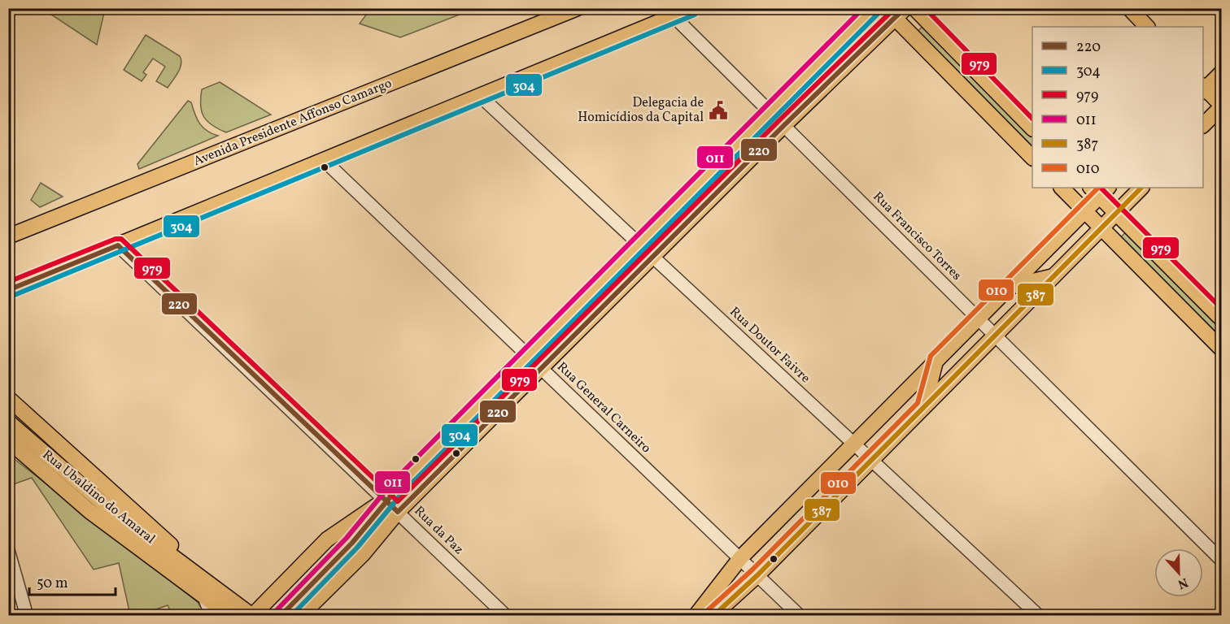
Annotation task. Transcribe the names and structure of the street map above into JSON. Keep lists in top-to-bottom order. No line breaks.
{"streets":{"main road":["Avenida Presidente Affonso Camargo","Rua Ubaldino do Amaral"],"street":["Rua Francisco Torres","Rua Doutor Faivre","Rua General Carneiro","Rua da Paz"]},"places":{"public building":["Delegacia de Homicídios da Capital"]},"lines":["transit line 220","transit line 979","transit line 011","transit line 304","transit line 387","transit line 010"],"legend":["220","304","979","011","387","010"],"scale_bar":"50 m","north":"bottom"}
